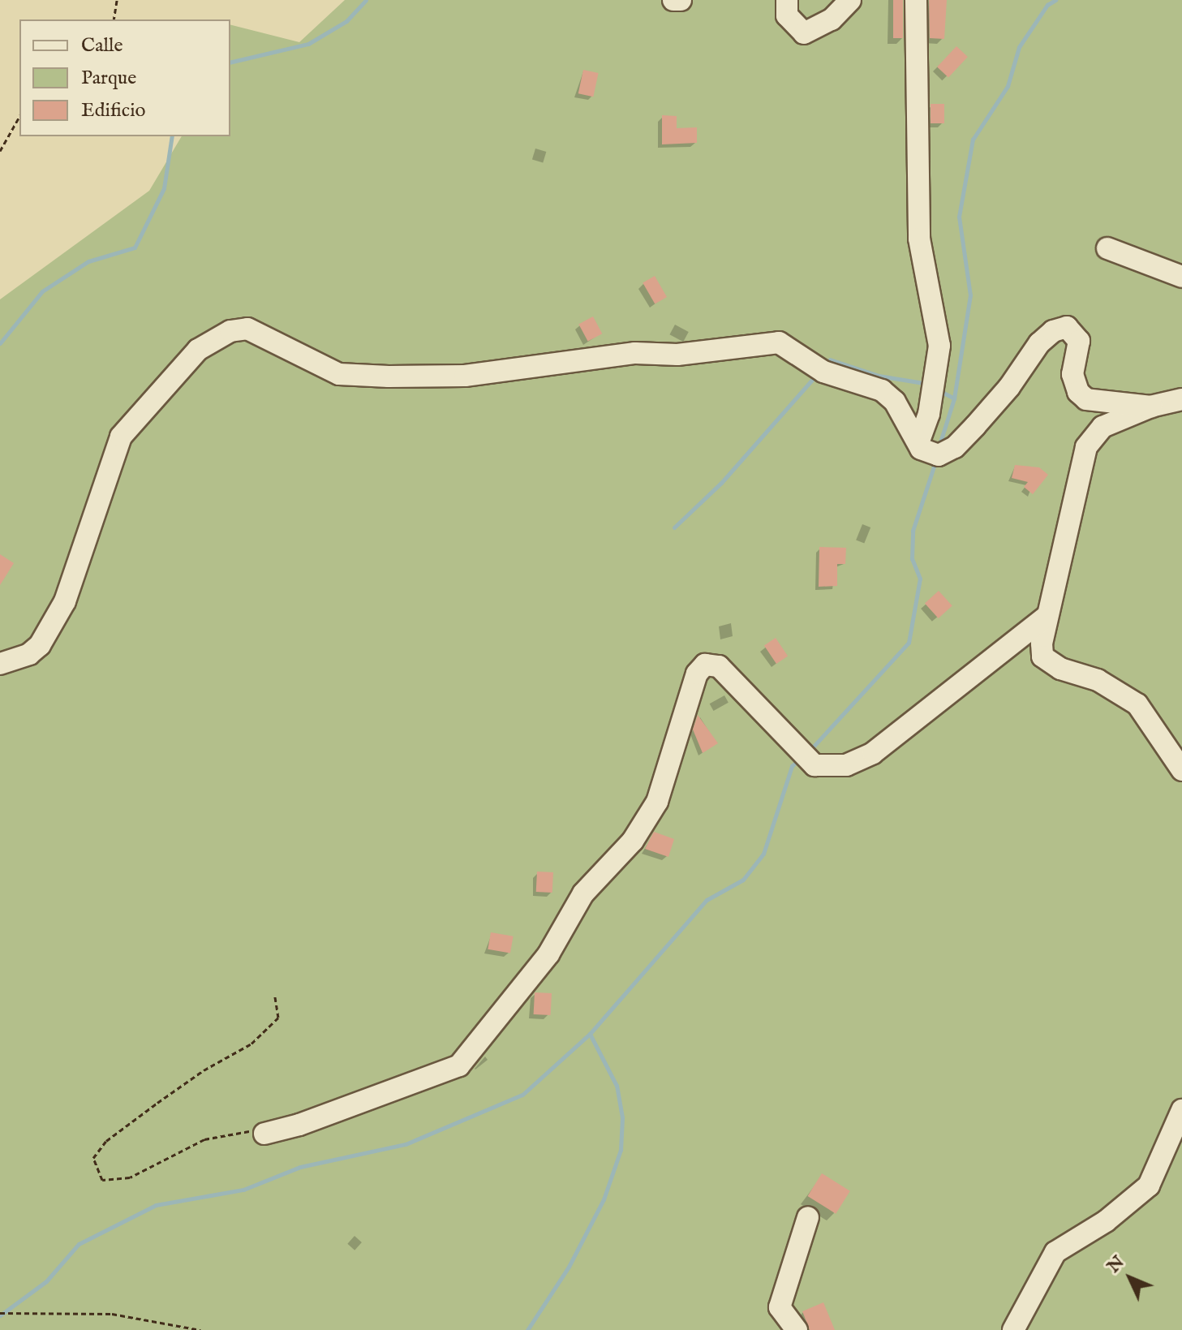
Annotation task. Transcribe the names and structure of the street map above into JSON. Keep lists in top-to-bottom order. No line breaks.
{"legend":["Calle","Parque","Edificio"],"north":"top left"}
